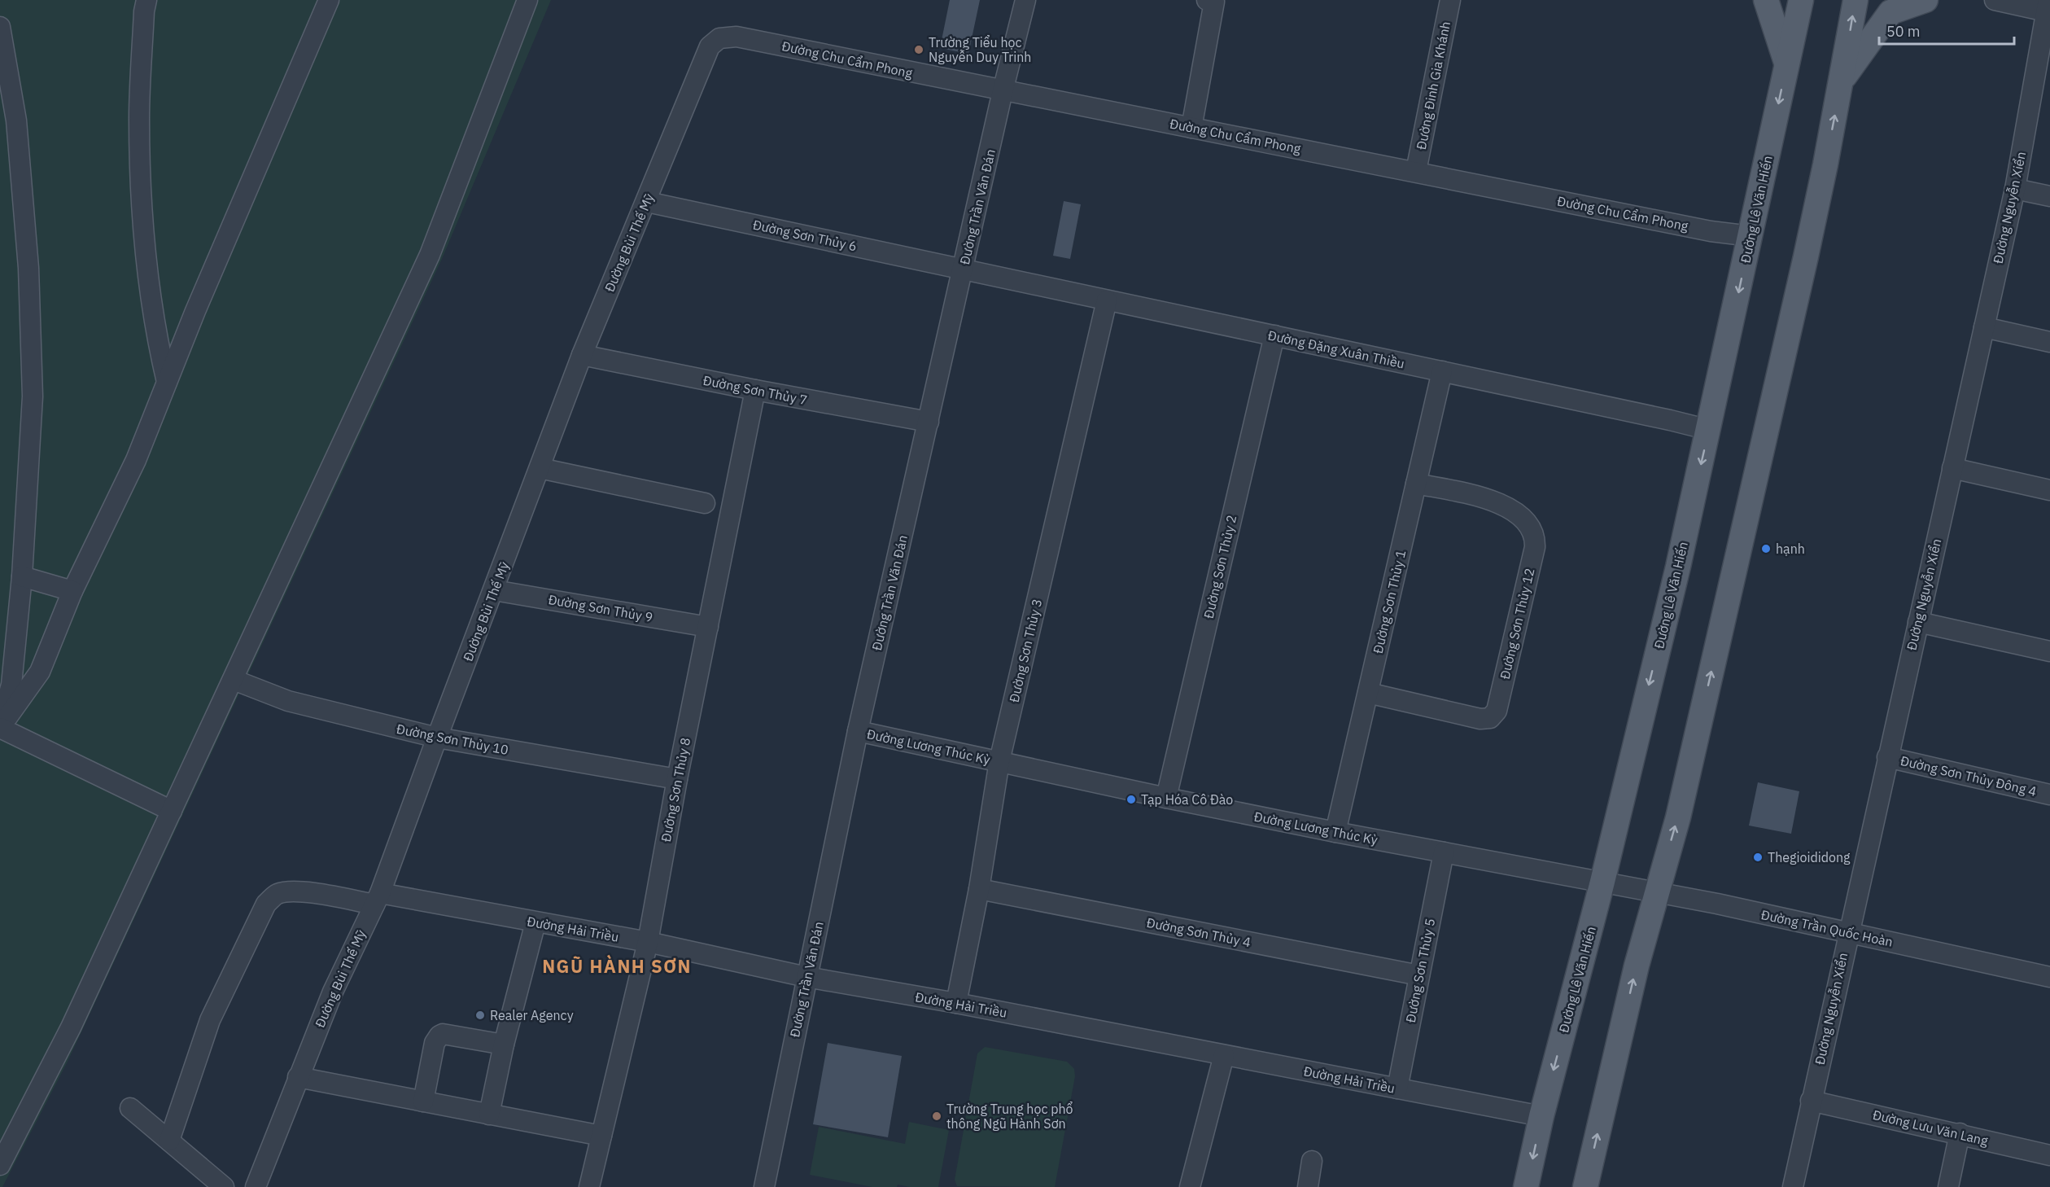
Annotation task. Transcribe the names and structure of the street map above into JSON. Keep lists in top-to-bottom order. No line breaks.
{"streets":{"main road":["Đường Lê Văn Hiến"],"street":["Đường Chu Cẩm Phong","Đường Đinh Gia Khánh","Đường Trần Văn Đán","Đường Nguyễn Xiển","Đường Sơn Thủy 6","Đường Bùi Thế Mỹ","Đường Đặng Xuân Thiều","Đường Sơn Thủy 7","Đường Sơn Thủy 2","Đường Sơn Thủy 1","Đường Sơn Thủy 9","Đường Sơn Thủy 12","Đường Sơn Thủy 3","Đường Sơn Thủy 10","Đường Lương Thúc Kỳ","Đường Sơn Thủy Đông 4","Đường Sơn Thủy 8","Đường Trần Quốc Hoàn","Đường Hải Triều","Đường Sơn Thủy 4","Đường Sơn Thủy 5","Đường Lưu Văn Lang"]},"crossings":[["Đường Chu Cẩm Phong","Đường Đinh Gia Khánh"],["Đường Chu Cẩm Phong","Đường Trần Văn Đán"],["Đường Chu Cẩm Phong","Đường Lê Văn Hiến"],["Đường Chu Cẩm Phong","Đường Bùi Thế Mỹ"],["Đường Trần Văn Đán","Đường Sơn Thủy 6"],["Đường Trần Văn Đán","Đường Đặng Xuân Thiều"],["Đường Trần Văn Đán","Đường Sơn Thủy 7"],["Đường Trần Văn Đán","Đường Lương Thúc Kỳ"],["Đường Trần Văn Đán","Đường Hải Triều"],["Đường Nguyễn Xiển","Đường Sơn Thủy Đông 4"],["Đường Nguyễn Xiển","Đường Trần Quốc Hoàn"],["Đường Nguyễn Xiển","Đường Lưu Văn Lang"],["Đường Lê Văn Hiến","Đường Đặng Xuân Thiều"],["Đường Lê Văn Hiến","Đường Lương Thúc Kỳ"],["Đường Lê Văn Hiến","Đường Trần Quốc Hoàn"],["Đường Lê Văn Hiến","Đường Hải Triều"],["Đường Sơn Thủy 6","Đường Bùi Thế Mỹ"],["Đường Sơn Thủy 6","Đường Đặng Xuân Thiều"],["Đường Bùi Thế Mỹ","Đường Sơn Thủy 7"],["Đường Bùi Thế Mỹ","Đường Sơn Thủy 9"],["Đường Bùi Thế Mỹ","Đường Sơn Thủy 10"],["Đường Bùi Thế Mỹ","Đường Hải Triều"],["Đường Đặng Xuân Thiều","Đường Sơn Thủy 2"],["Đường Đặng Xuân Thiều","Đường Sơn Thủy 1"],["Đường Đặng Xuân Thiều","Đường Sơn Thủy 3"],["Đường Sơn Thủy 7","Đường Sơn Thủy 8"],["Đường Sơn Thủy 2","Đường Lương Thúc Kỳ"],["Đường Sơn Thủy 1","Đường Sơn Thủy 12"],["Đường Sơn Thủy 1","Đường Lương Thúc Kỳ"],["Đường Sơn Thủy 9","Đường Sơn Thủy 8"],["Đường Sơn Thủy 3","Đường Lương Thúc Kỳ"],["Đường Sơn Thủy 3","Đường Hải Triều"],["Đường Sơn Thủy 3","Đường Sơn Thủy 4"],["Đường Sơn Thủy 10","Đường Sơn Thủy 8"],["Đường Lương Thúc Kỳ","Đường Trần Quốc Hoàn"],["Đường Lương Thúc Kỳ","Đường Sơn Thủy 5"],["Đường Sơn Thủy 8","Đường Hải Triều"],["Đường Hải Triều","Đường Sơn Thủy 5"],["Đường Sơn Thủy 4","Đường Sơn Thủy 5"]],"districts":["NGŨ HÀNH SƠN"],"places":["Trường Tiểu học Nguyễn Duy Trinh","hạnh","Tạp Hóa Cô Đào","Thegioididong","Realer Agency","Trường Trung học phổ thông Ngũ Hành Sơn"],"scale_bar":"50 m"}
